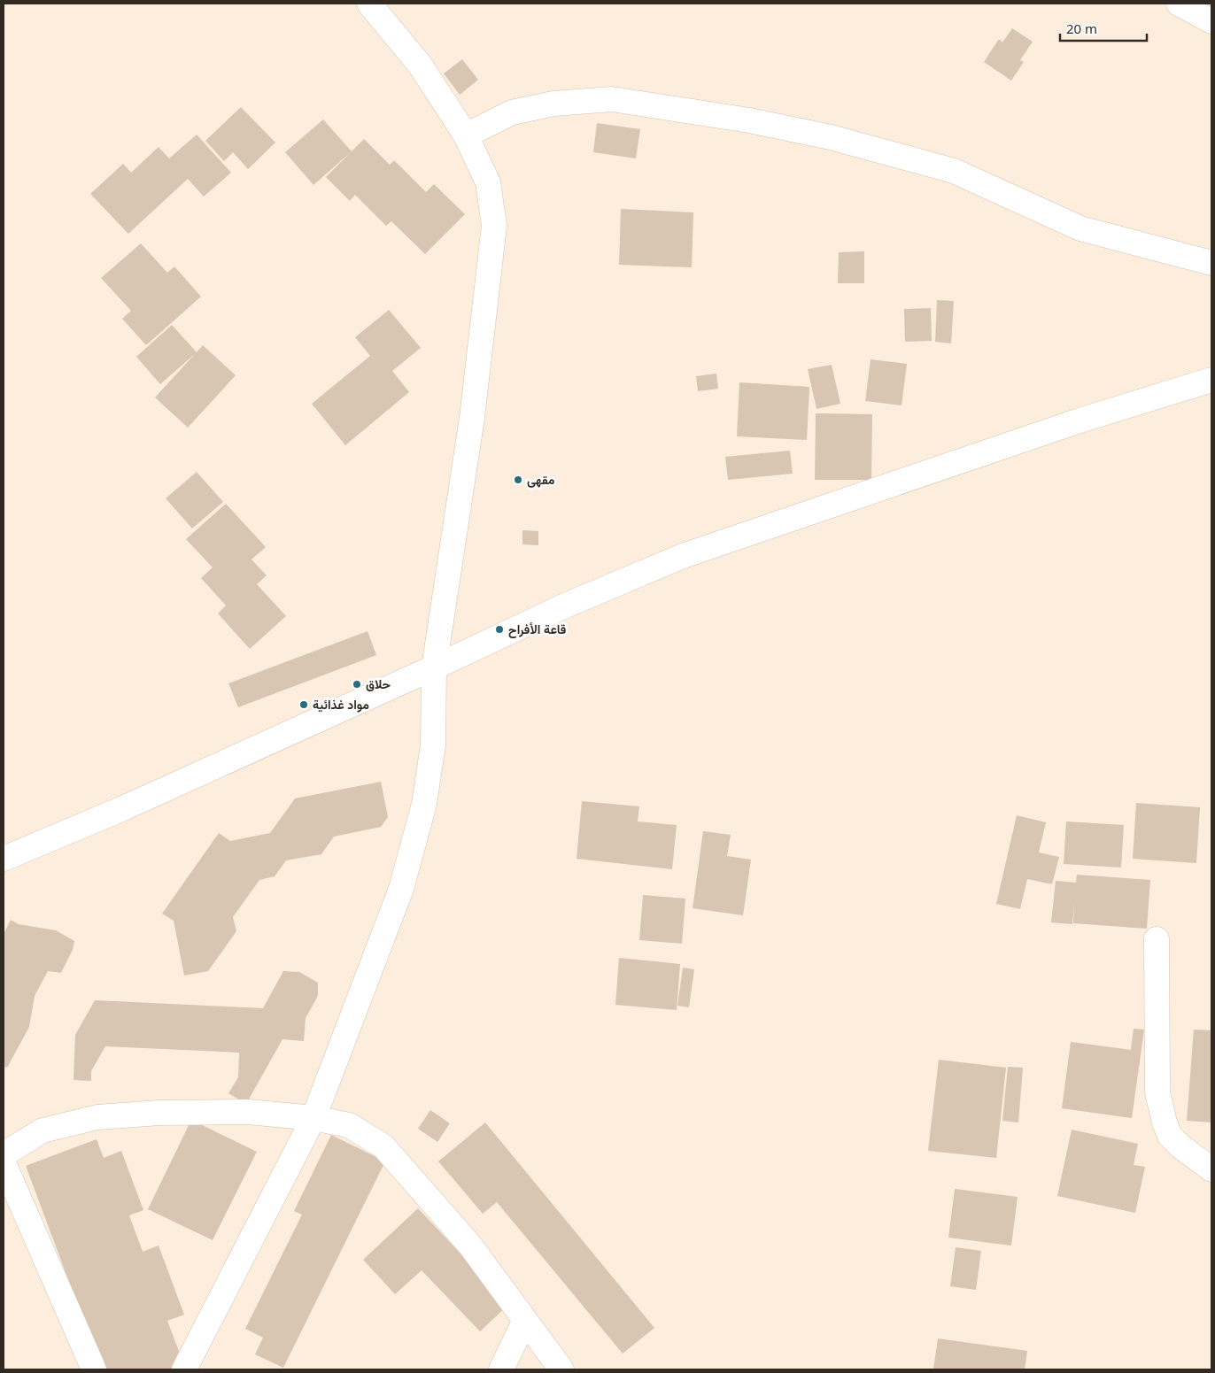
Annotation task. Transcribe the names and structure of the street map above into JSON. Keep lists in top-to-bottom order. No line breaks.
{"places":["مقهى","قاعة الأفراح","حلاق","مواد غذائية"],"scale_bar":"20 m"}
